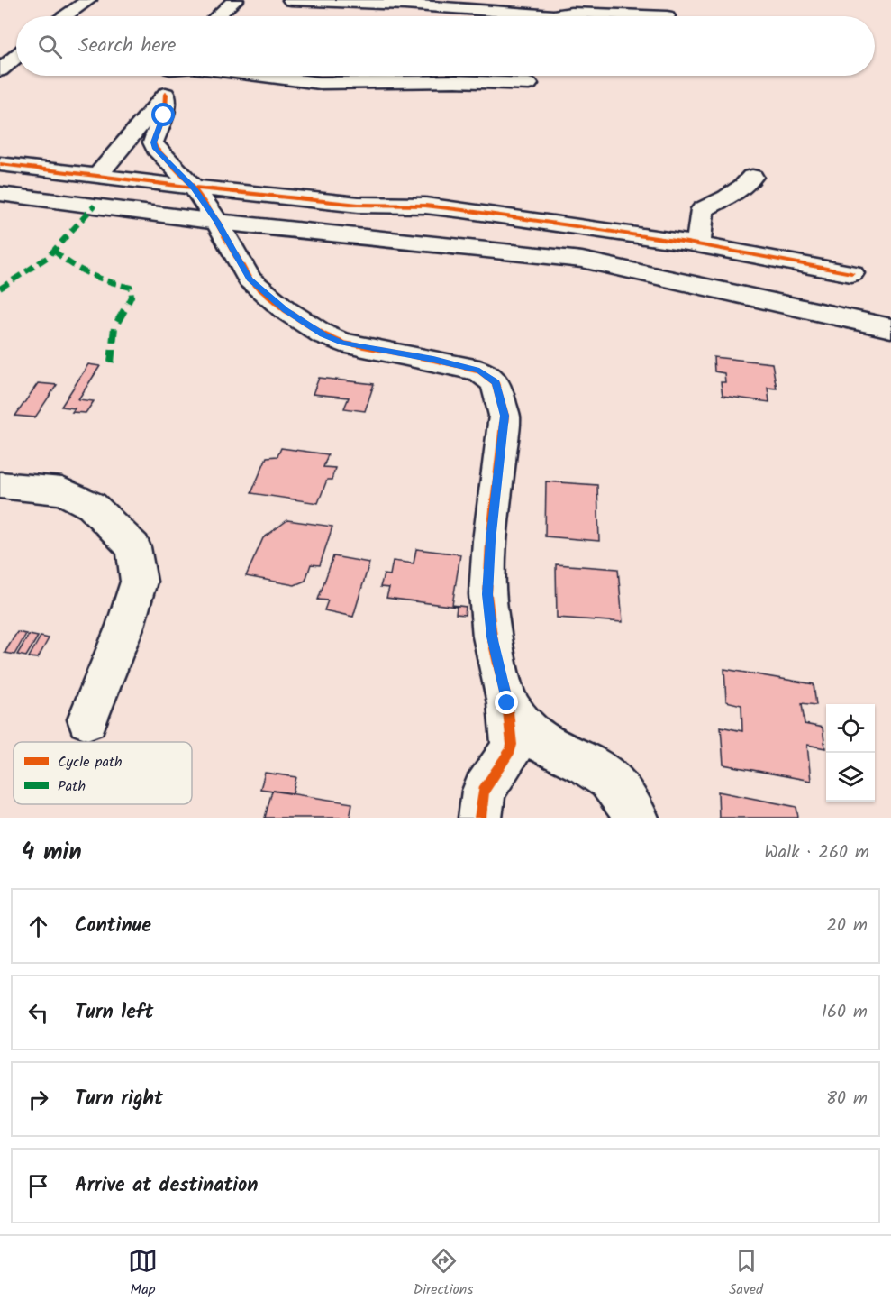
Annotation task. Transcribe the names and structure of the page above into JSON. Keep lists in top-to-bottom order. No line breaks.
{"legend":["Cycle path","Path"],"page":{"search":"Search here","heading":["4 min","Walk · 260 m"],"list":[["Continue","20 m"],["Turn left","160 m"],["Turn right","80 m"],"Arrive at destination"],"nav":["Map","Directions","Saved"]}}
